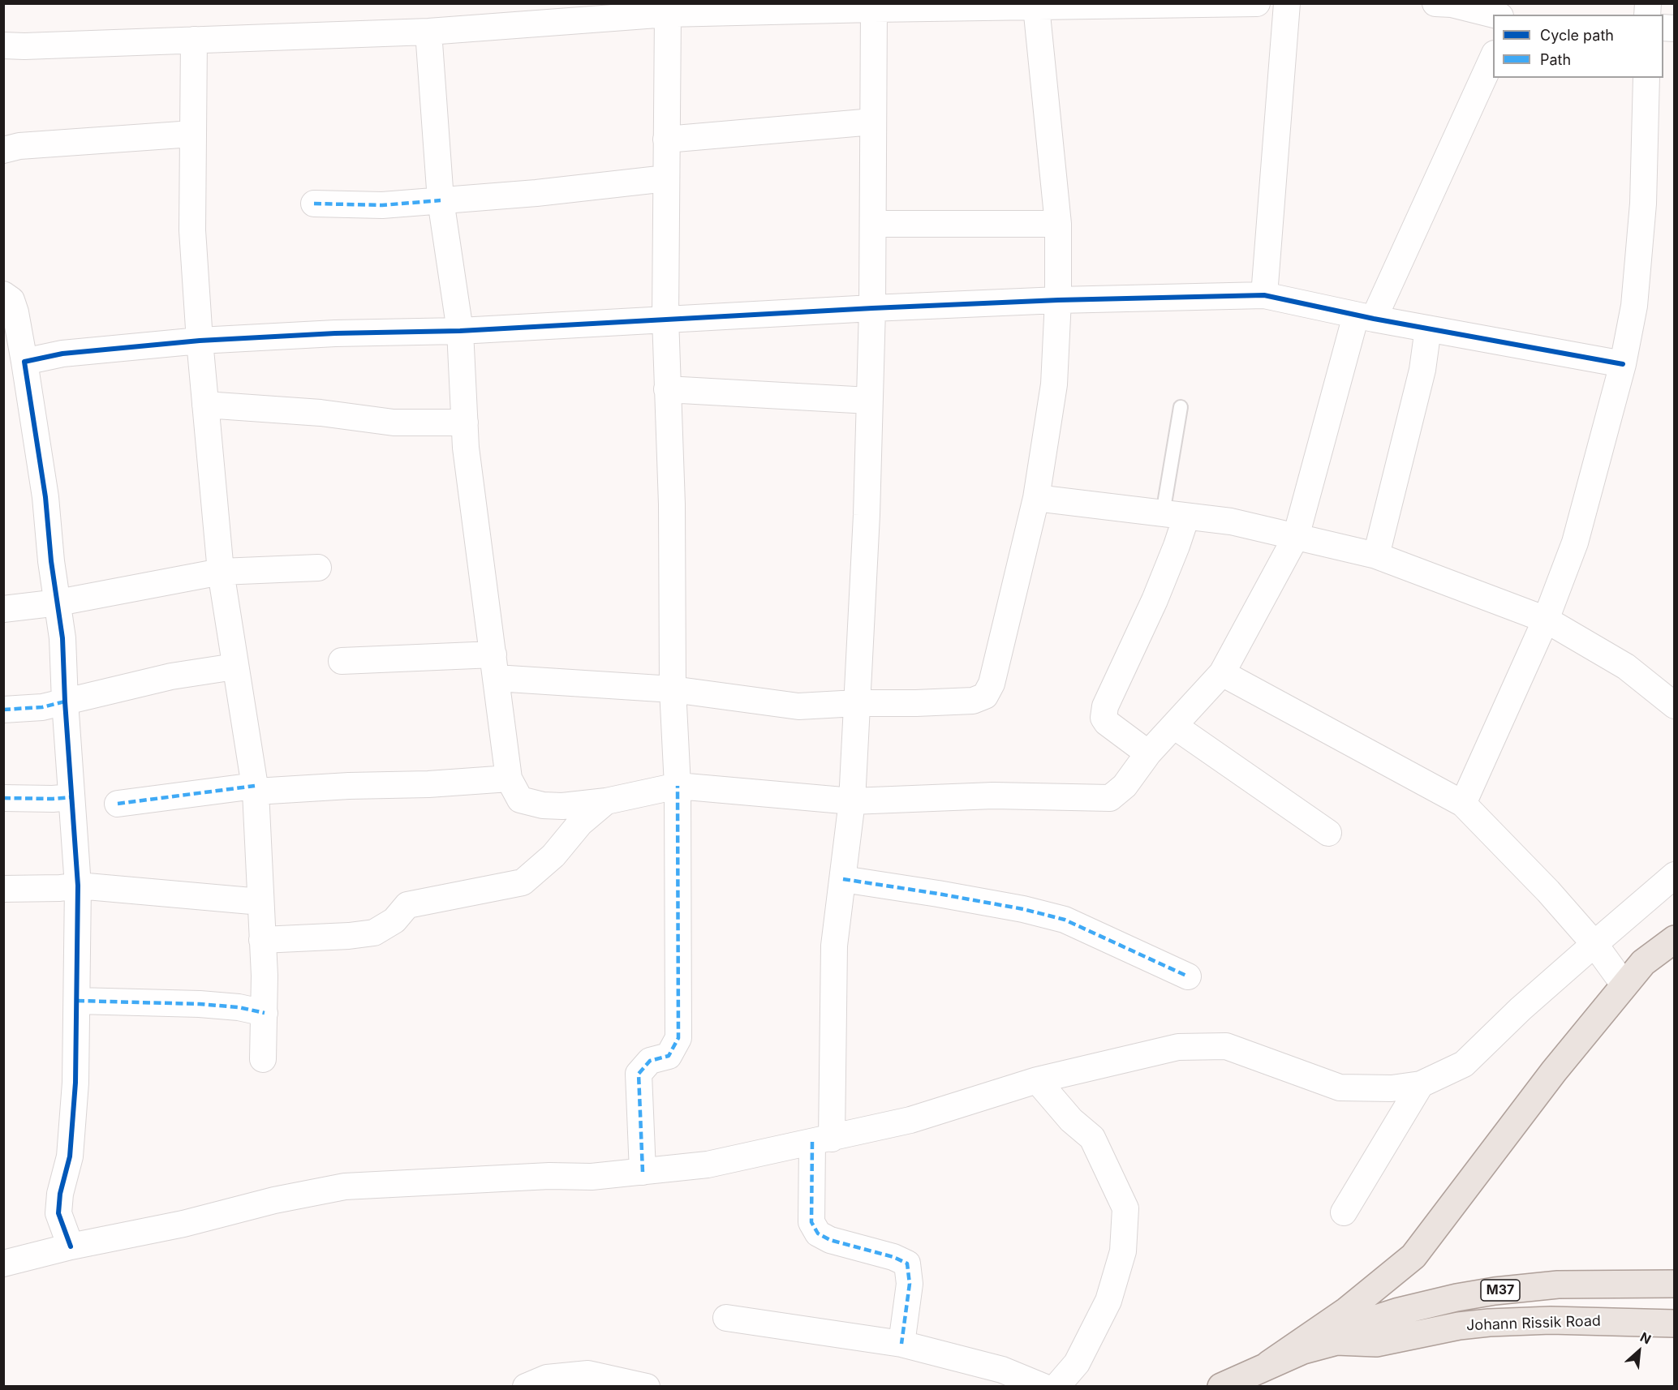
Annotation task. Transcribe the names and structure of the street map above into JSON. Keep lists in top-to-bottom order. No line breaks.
{"streets":{"main road":["M37","Johann Rissik Road"]},"legend":["Cycle path","Path"],"north":"top right"}
